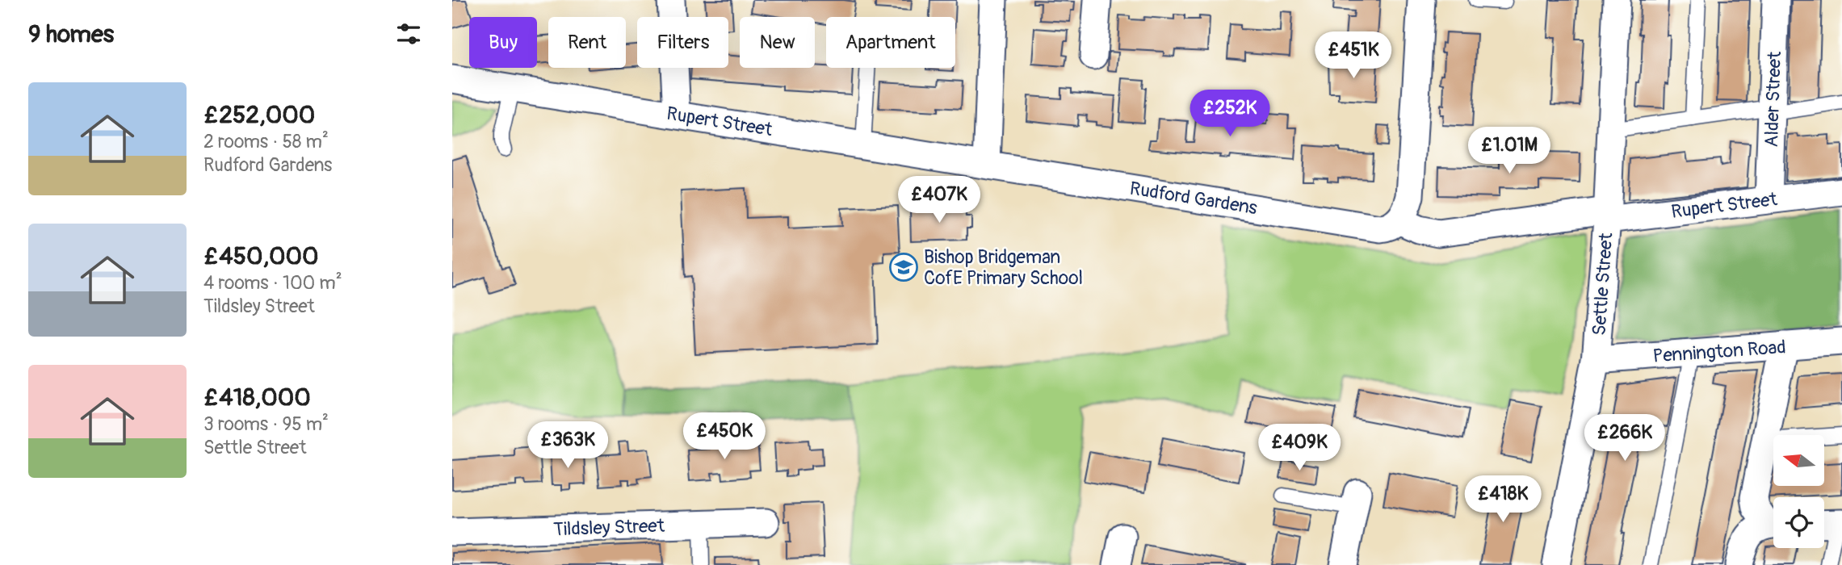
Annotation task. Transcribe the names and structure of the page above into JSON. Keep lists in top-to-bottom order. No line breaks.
{"streets":{"street":["Alder Street","Rupert Street","Rudford Gardens","Settle Street","Pennington Road","Tildsley Street"]},"crossings":[["Alder Street","Rupert Street"],["Rupert Street","Rudford Gardens"],["Rupert Street","Settle Street"],["Settle Street","Pennington Road"]],"places":{"school or university":["Bishop Bridgeman CofE Primary School"]},"north":"left","page":{"heading":"9 homes","chip":["Buy","Rent","Filters","New","Apartment"],"price":["£451K","£252K","£1.01M","£407K","£450K","£266K","£363K","£409K","£418K"],"list":[{"name":"£252,000","note":"2 rooms · 58 m² · Rudford Gardens"},{"name":"£450,000","note":"4 rooms · 100 m² · Tildsley Street"},{"name":"£418,000","note":"3 rooms · 95 m² · Settle Street"}]}}
